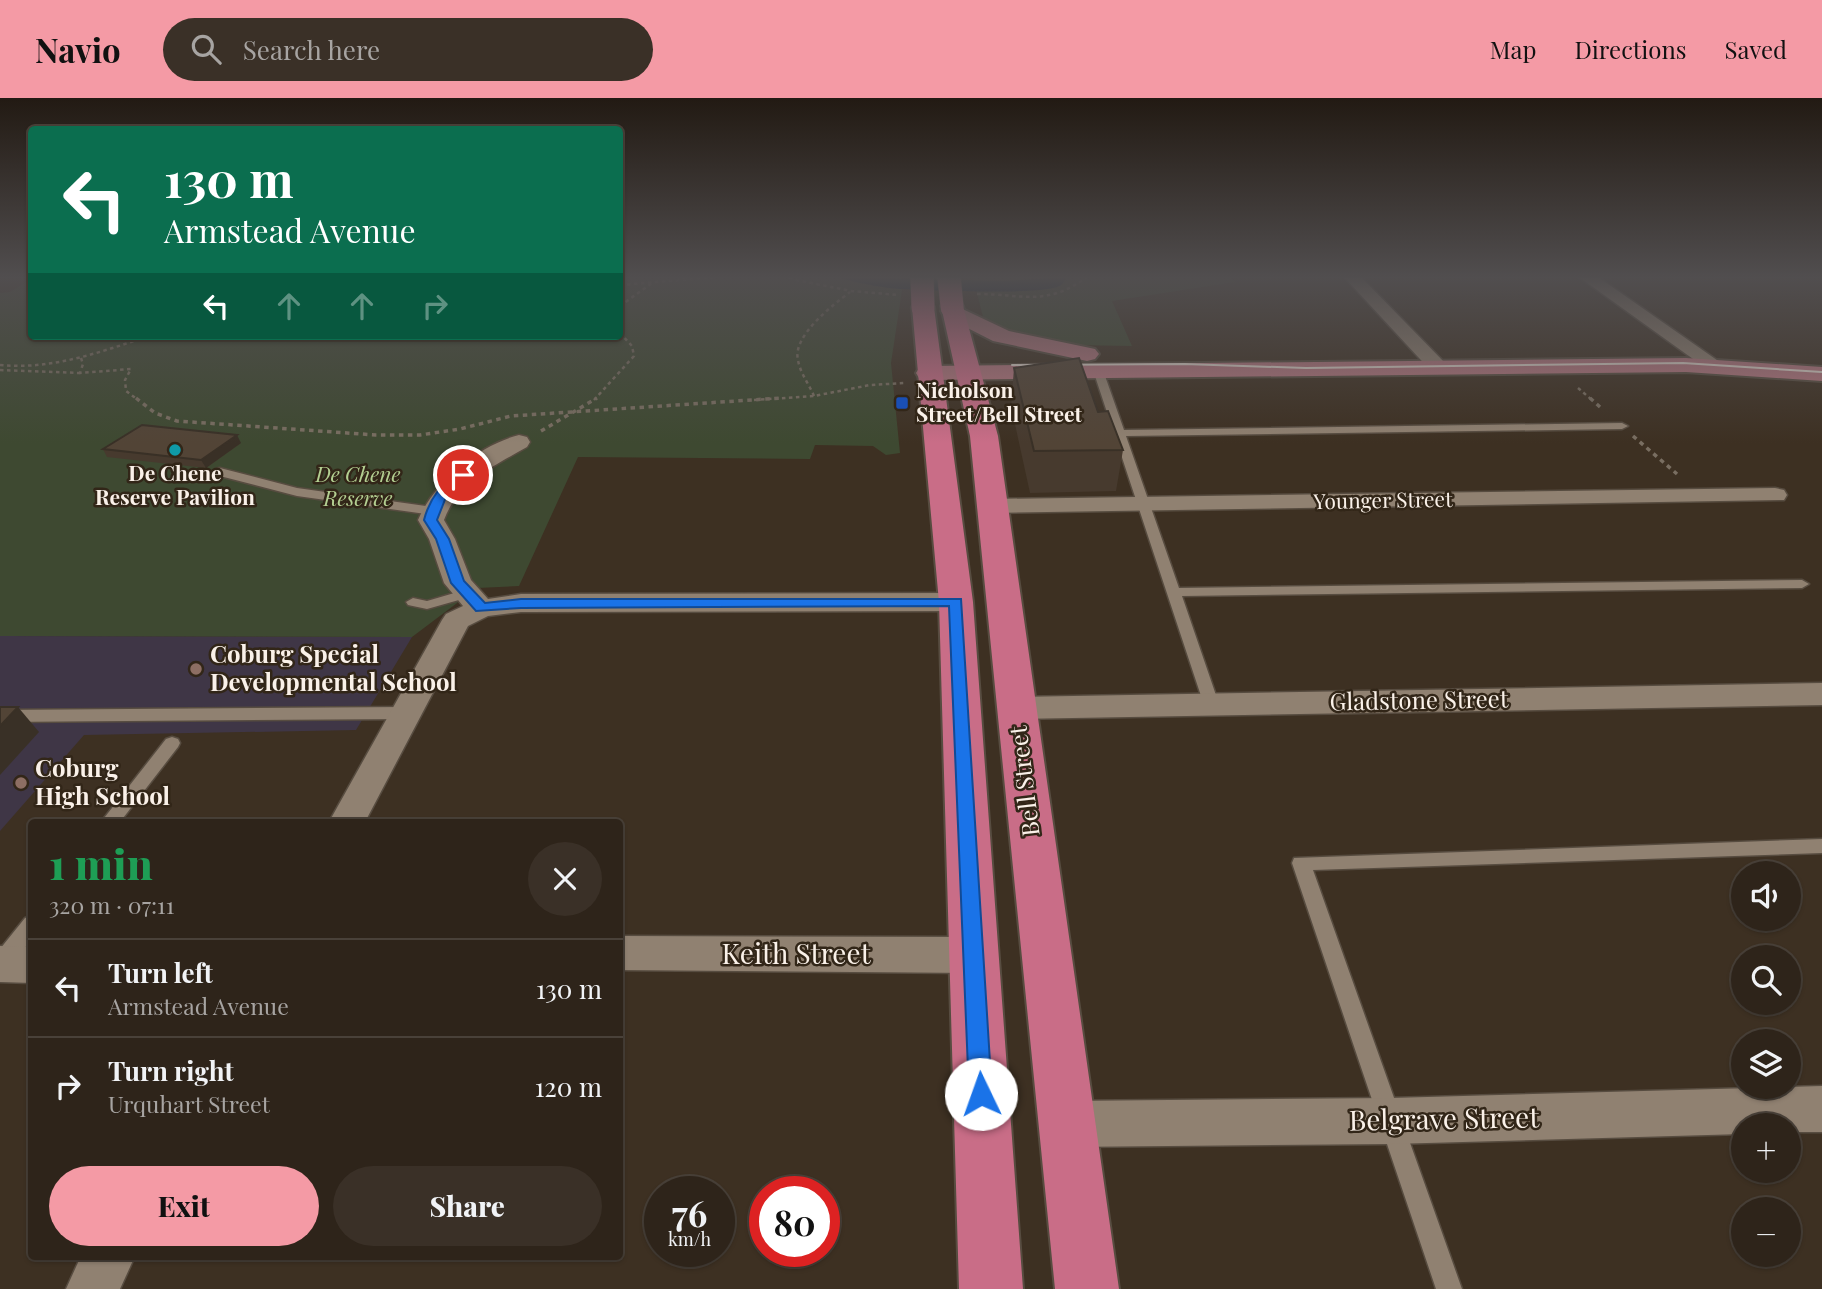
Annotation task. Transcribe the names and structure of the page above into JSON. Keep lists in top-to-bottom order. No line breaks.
{"streets":{"highway":["Bell Street"],"street":["Younger Street","Gladstone Street","Keith Street","Belgrave Street"]},"crossings":[["Younger Street","Bell Street"],["Gladstone Street","Bell Street"],["Bell Street","Belgrave Street"]],"parks":["De Chene Reserve"],"places":{"transit":["Nicholson Street/Bell Street"],"other":["De Chene Reserve Pavilion","Coburg Special Developmental School","Coburg High School"]},"page":{"header":"Navio","search":"Search here","nav":["Map","Directions","Saved"],"turn":["130 m","Armstead Avenue"],"heading":["1 min","320 m · 07:11"],"map_buttons":["+","−"],"list":[{"name":"Turn left","note":"Armstead Avenue","value":"130 m"},{"name":"Turn right","note":"Urquhart Street","value":"120 m"}],"buttons":["Exit","Share"],"speed":"76 km/h","limit":"80"}}
